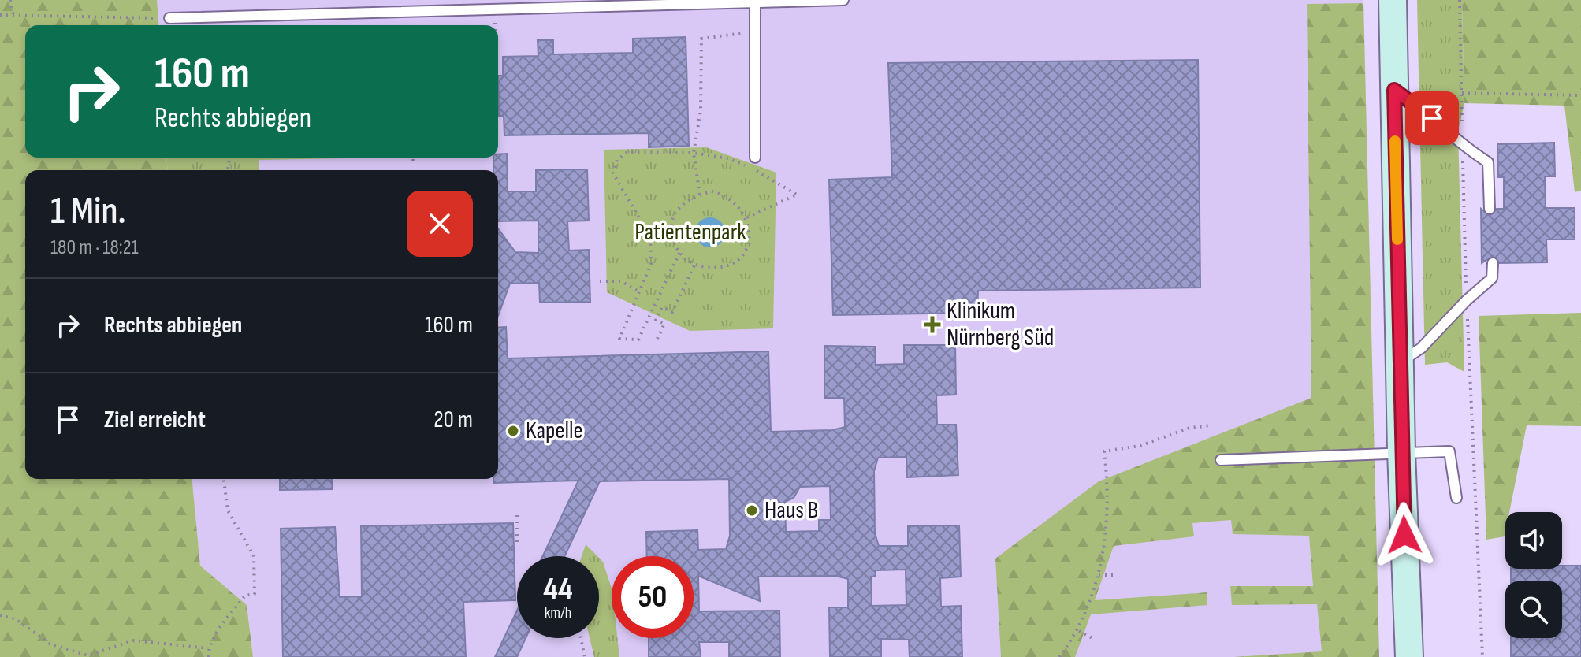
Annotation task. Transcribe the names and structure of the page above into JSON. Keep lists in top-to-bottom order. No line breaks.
{"parks":["Patientenpark"],"places":{"health":["Klinikum Nürnberg Süd"],"other":["Kapelle","Haus B"]},"page":{"turn":["160 m","Rechts abbiegen"],"heading":["1 Min.","180 m · 18:21"],"list":[{"name":"Rechts abbiegen","value":"160 m"},{"name":"Ziel erreicht","value":"20 m"}],"speed":"44 km/h","limit":"50"}}
